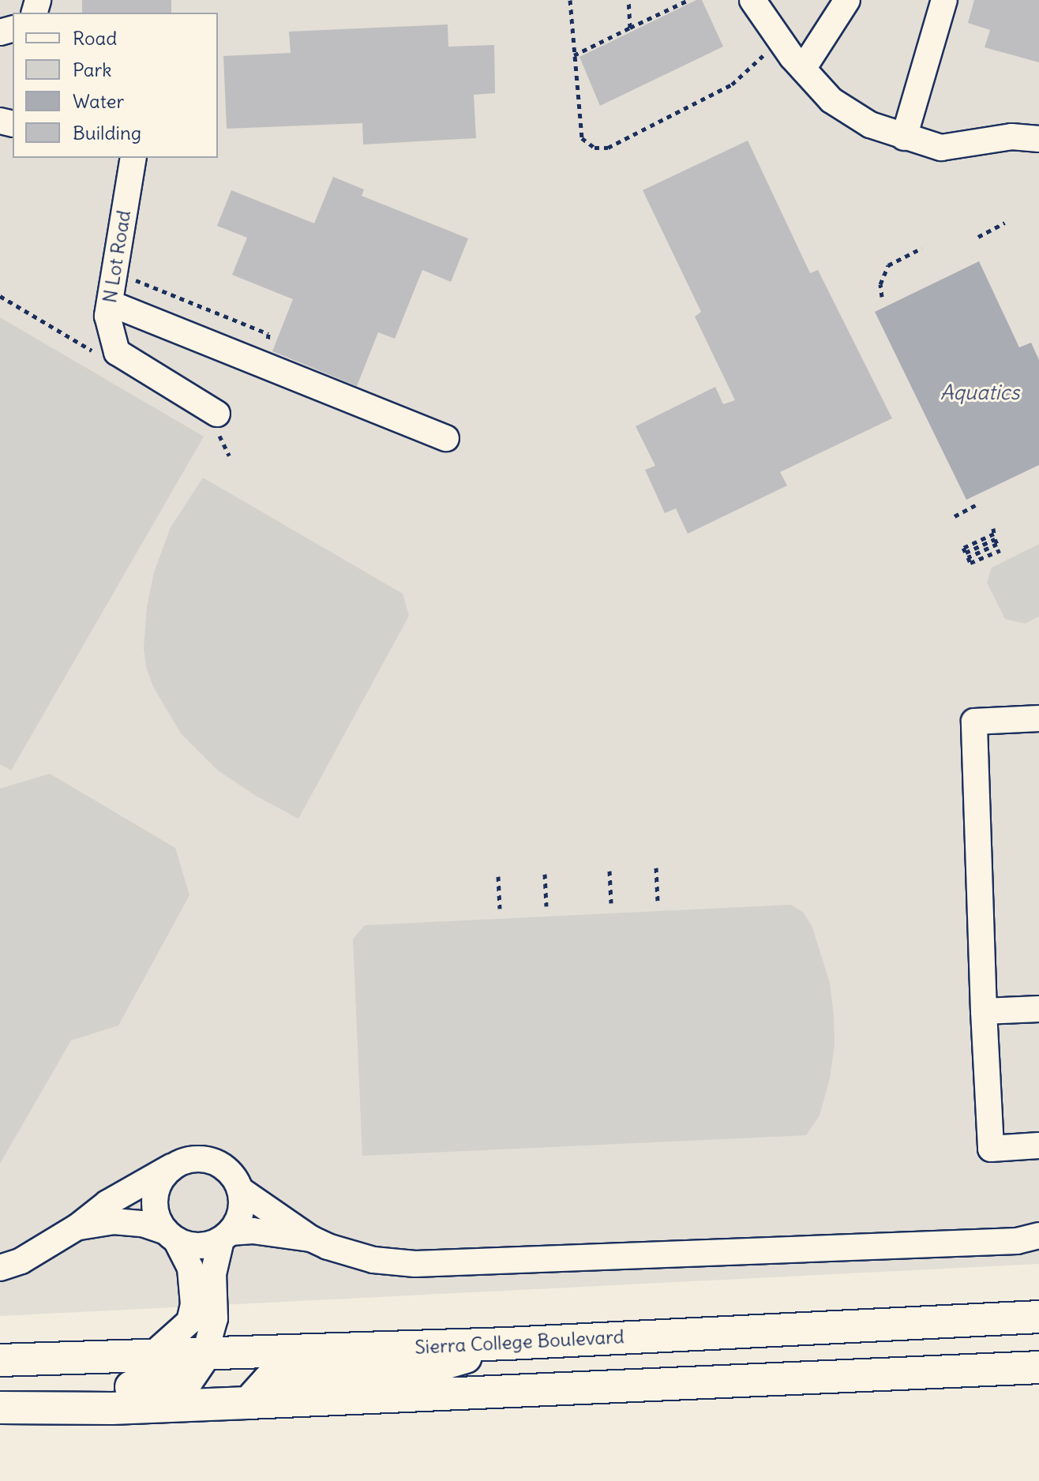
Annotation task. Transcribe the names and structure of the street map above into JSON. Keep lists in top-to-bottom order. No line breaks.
{"streets":{"main road":["Sierra College Boulevard"],"street":["N Lot Road"]},"water":["Aquatics"],"legend":["Road","Park","Water","Building"]}
